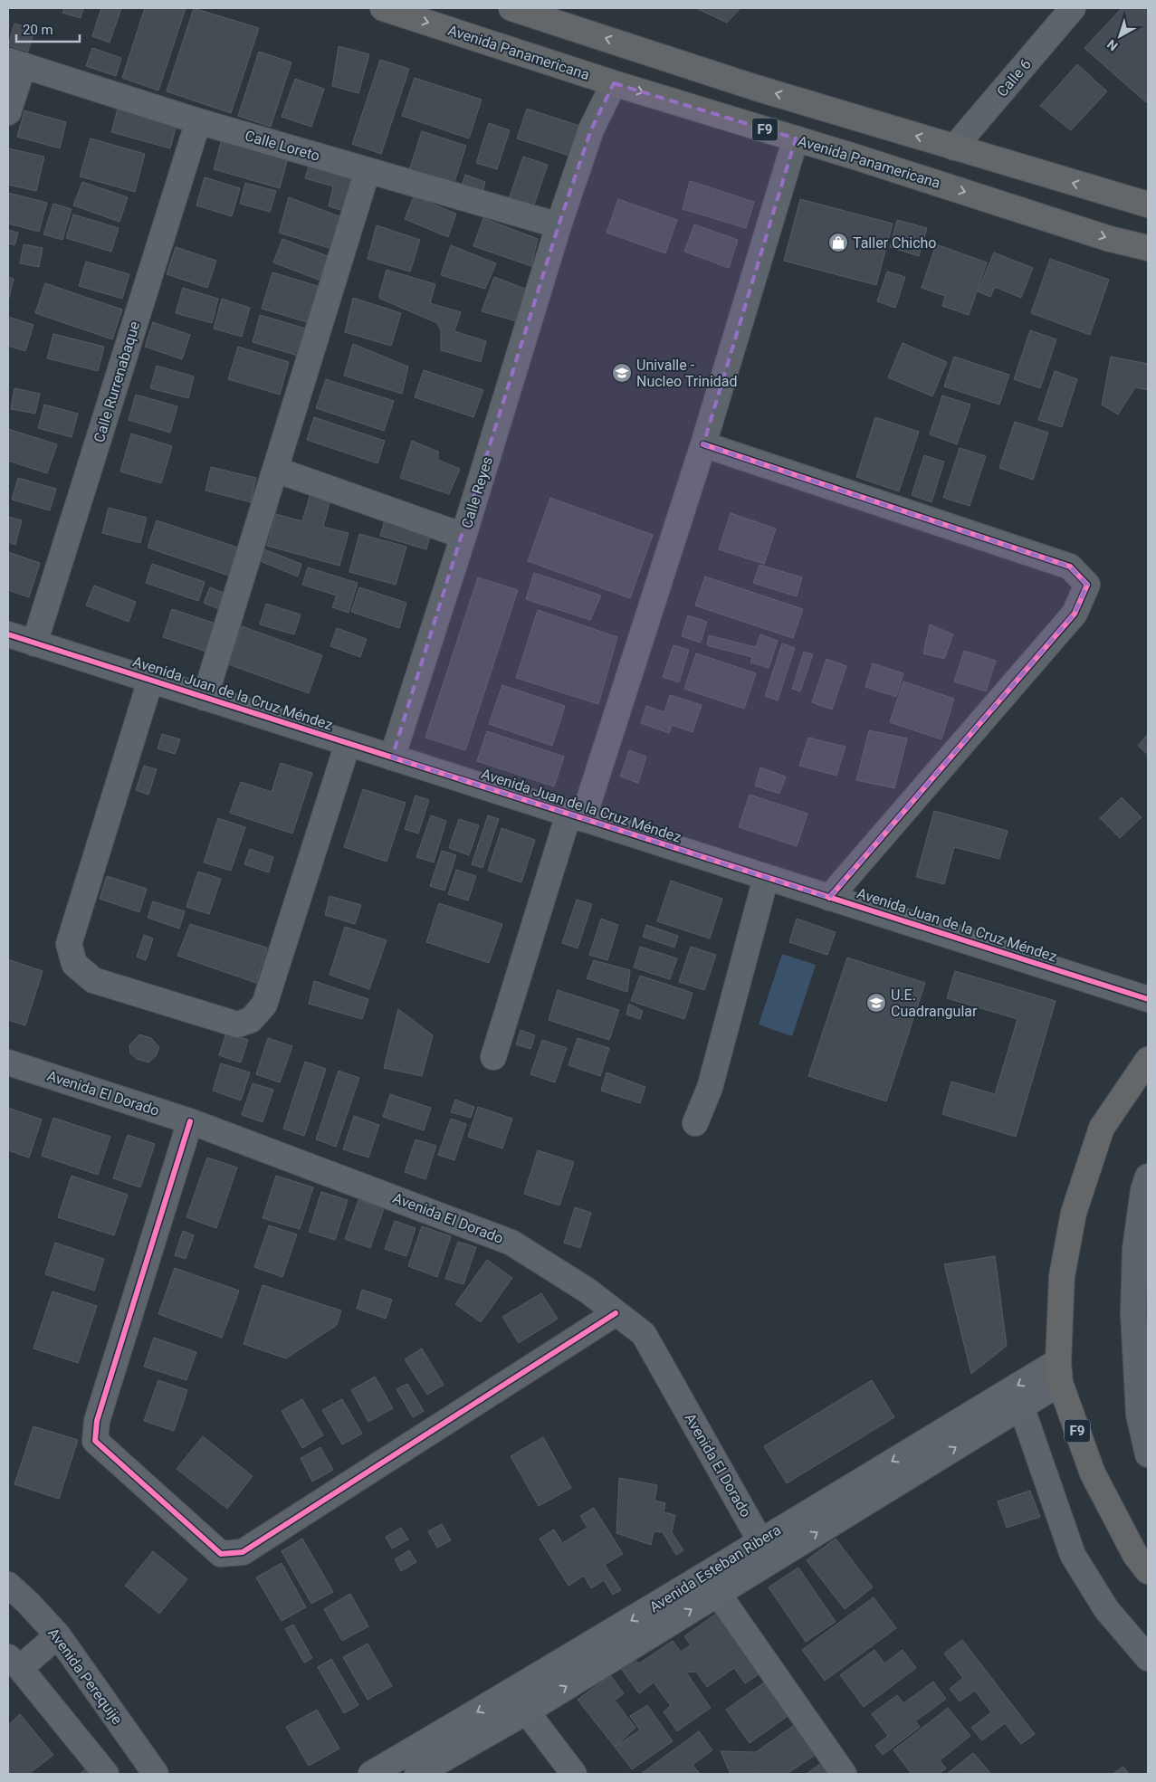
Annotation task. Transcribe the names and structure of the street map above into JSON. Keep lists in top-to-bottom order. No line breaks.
{"streets":{"highway":["Avenida Panamericana","F9"],"main road":["Avenida Esteban Ribera"],"street":["Calle 6","Calle Loreto","Calle Rurrenabaque","Calle Reyes","Avenida Juan de la Cruz Méndez","Avenida El Dorado","Avenida Perequije"]},"crossings":[["Avenida Panamericana","Calle Reyes"],["F9","Avenida Esteban Ribera"],["Calle Loreto","Calle Rurrenabaque"],["Calle Loreto","Calle Reyes"],["Calle Rurrenabaque","Avenida Juan de la Cruz Méndez"],["Calle Reyes","Avenida Juan de la Cruz Méndez"],["Avenida El Dorado","Avenida Esteban Ribera"]],"places":{"shop":["Taller Chicho"],"school or university":["Univalle - Nucleo Trinidad","U.E. Cuadrangular"]},"scale_bar":"20 m","north":"bottom left"}
